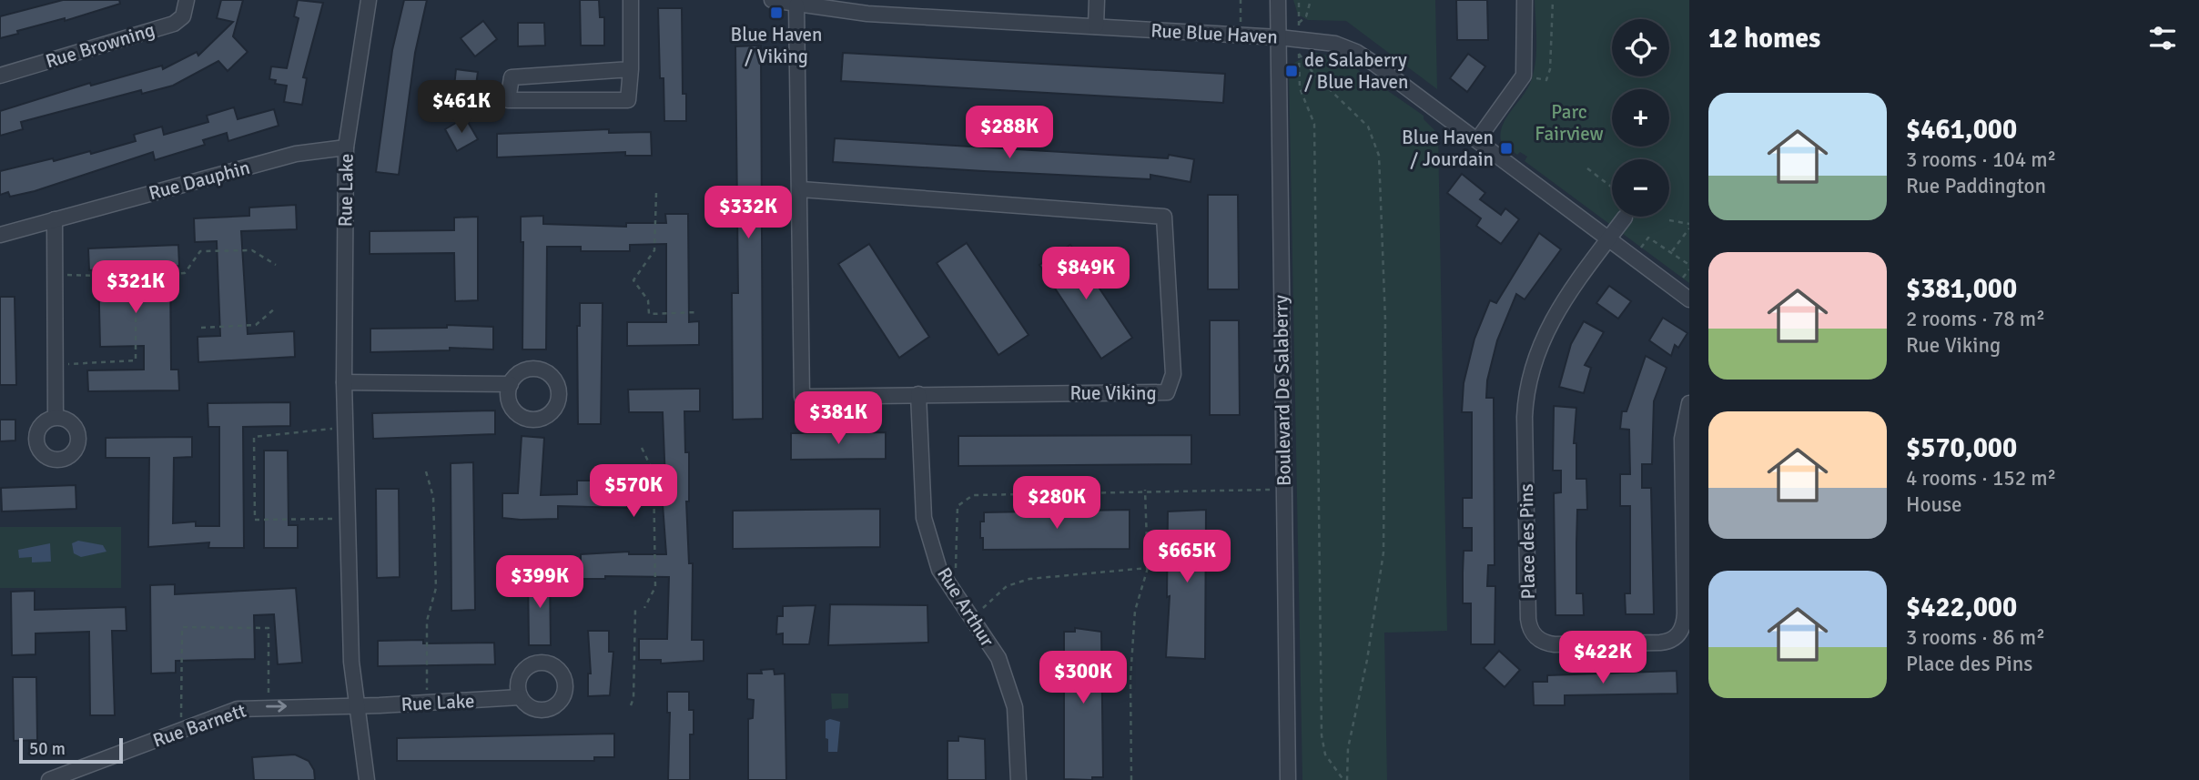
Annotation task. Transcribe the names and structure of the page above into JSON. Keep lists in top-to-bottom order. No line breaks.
{"streets":{"street":["Rue Blue Haven","Rue Browning","Rue Dauphin","Rue Lake","Boulevard De Salaberry","Rue Viking","Place des Pins","Rue Arthur","Rue Barnett"]},"crossings":[["Rue Blue Haven","Boulevard De Salaberry"],["Rue Blue Haven","Rue Viking"],["Rue Blue Haven","Place des Pins"],["Rue Dauphin","Rue Lake"],["Rue Lake","Rue Barnett"],["Rue Viking","Rue Arthur"]],"parks":["Parc Fairview"],"places":{"transit":["Blue Haven / Viking","de Salaberry / Blue Haven","Blue Haven / Jourdain"]},"scale_bar":"50 m","page":{"heading":"12 homes","map_buttons":["+","−"],"list":[{"name":"$461,000","note":"3 rooms · 104 m² · Rue Paddington"},{"name":"$381,000","note":"2 rooms · 78 m² · Rue Viking"},{"name":"$570,000","note":"4 rooms · 152 m² · House"},{"name":"$422,000","note":"3 rooms · 86 m² · Place des Pins"}],"price":["$461K","$288K","$332K","$849K","$321K","$381K","$570K","$280K","$665K","$399K","$422K","$300K"],"scale":"50 m"}}
